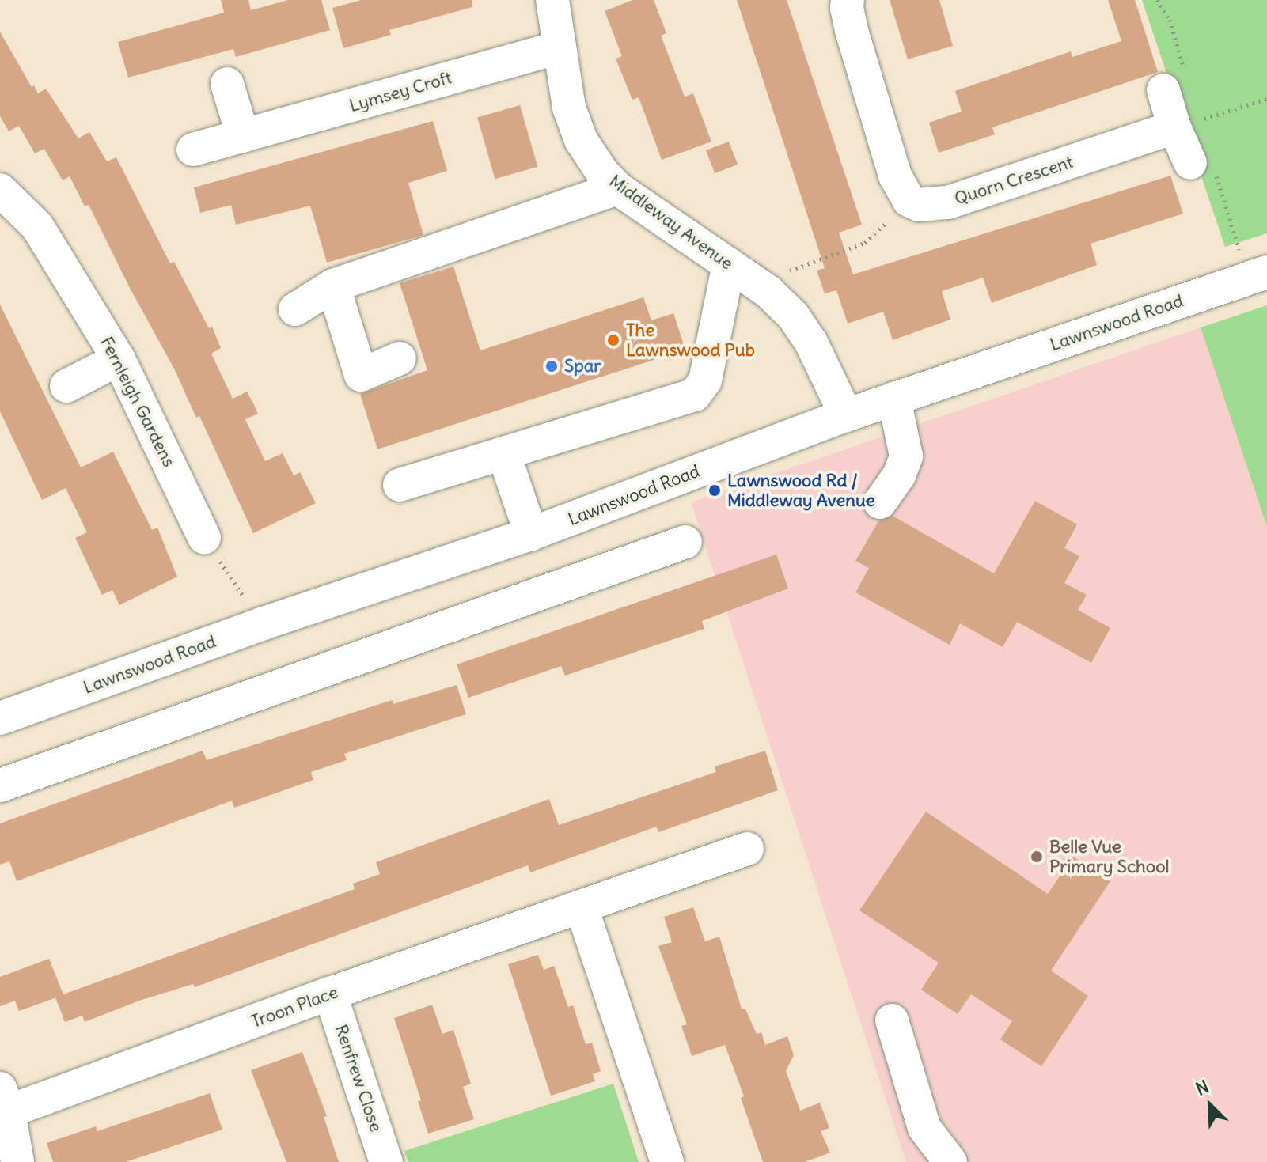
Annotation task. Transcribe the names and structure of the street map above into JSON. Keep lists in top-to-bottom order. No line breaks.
{"streets":{"street":["Lymsey Croft","Quorn Crescent","Middleway Avenue","Lawnswood Road","Fernleigh Gardens","Troon Place","Renfrew Close"]},"crossings":[["Lymsey Croft","Middleway Avenue"],["Middleway Avenue","Lawnswood Road"],["Troon Place","Renfrew Close"]],"places":["The Lawnswood Pub","Spar","Lawnswood Rd / Middleway Avenue","Belle Vue Primary School"],"north":"top left"}
